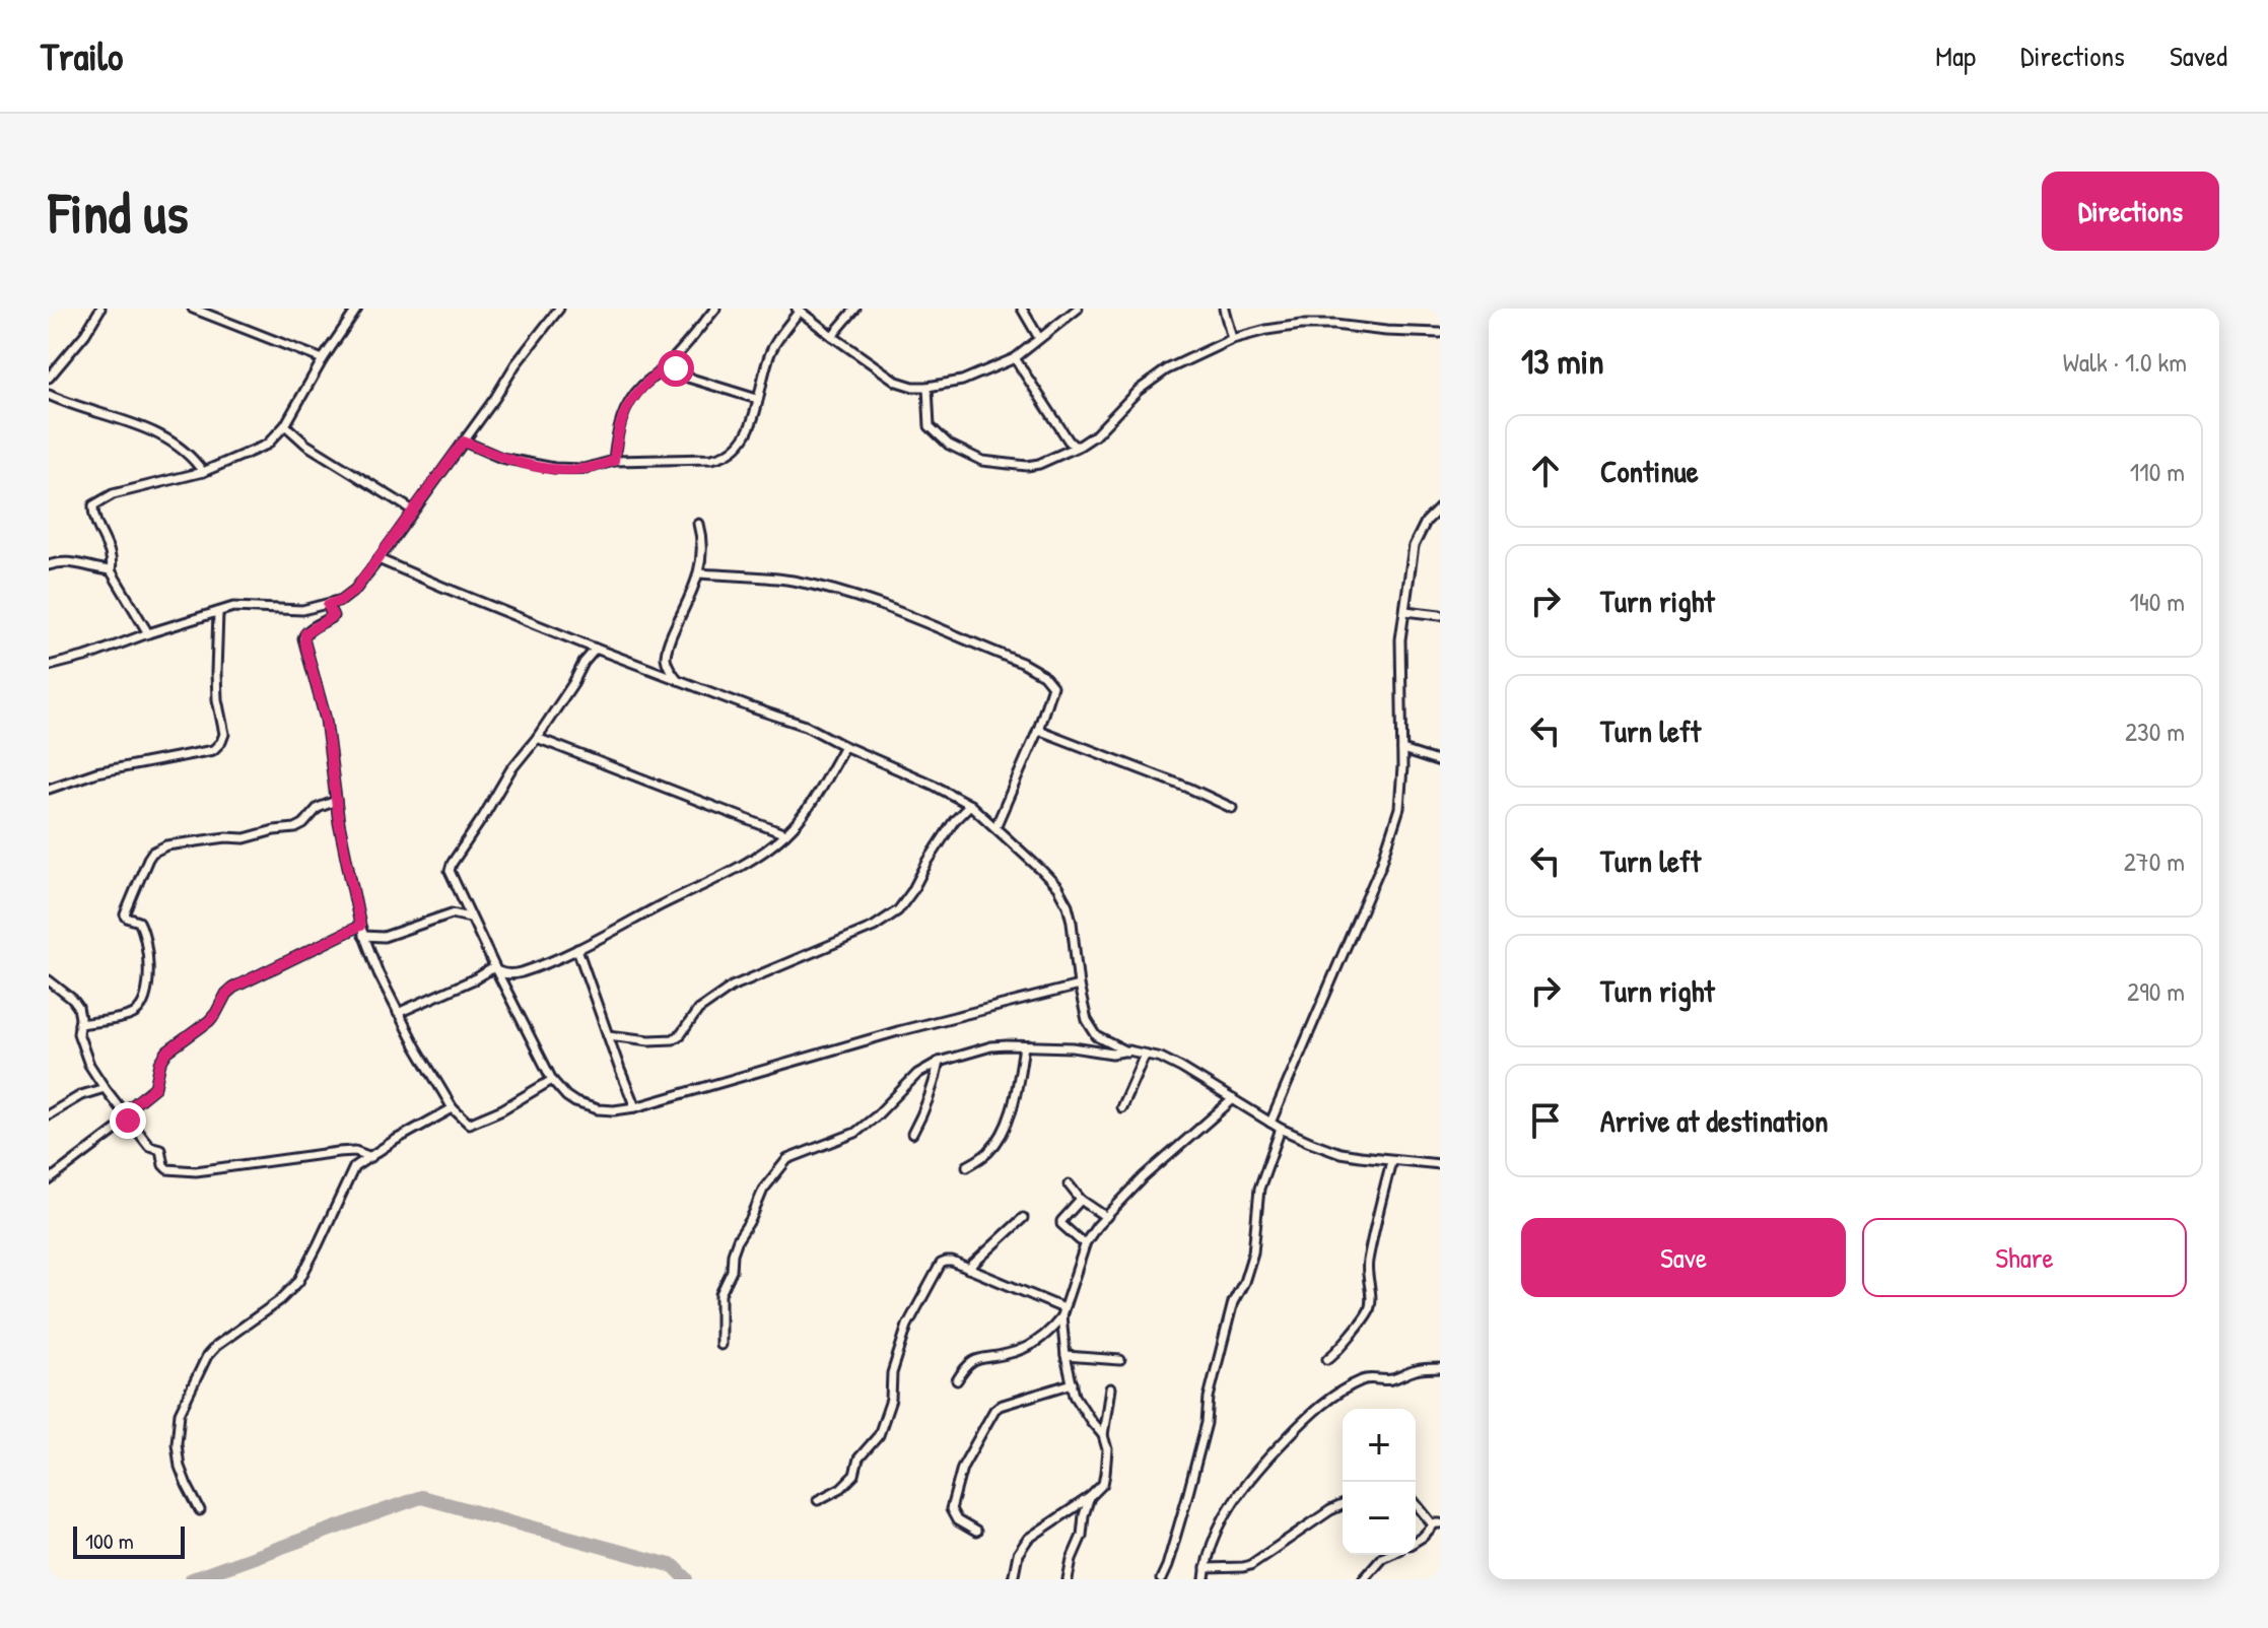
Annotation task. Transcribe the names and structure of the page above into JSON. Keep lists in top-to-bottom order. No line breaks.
{"scale_bar":"100 m","page":{"header":"Trailo","nav":["Map","Directions","Saved"],"buttons":["Directions",["Save","Share"]],"title":"Find us","heading":["13 min","Walk · 1.0 km"],"list":[["Continue","110 m"],["Turn right","140 m"],["Turn left","230 m"],["Turn left","270 m"],["Turn right","290 m"],"Arrive at destination"],"map_buttons":["+","−"],"scale":"100 m"}}
